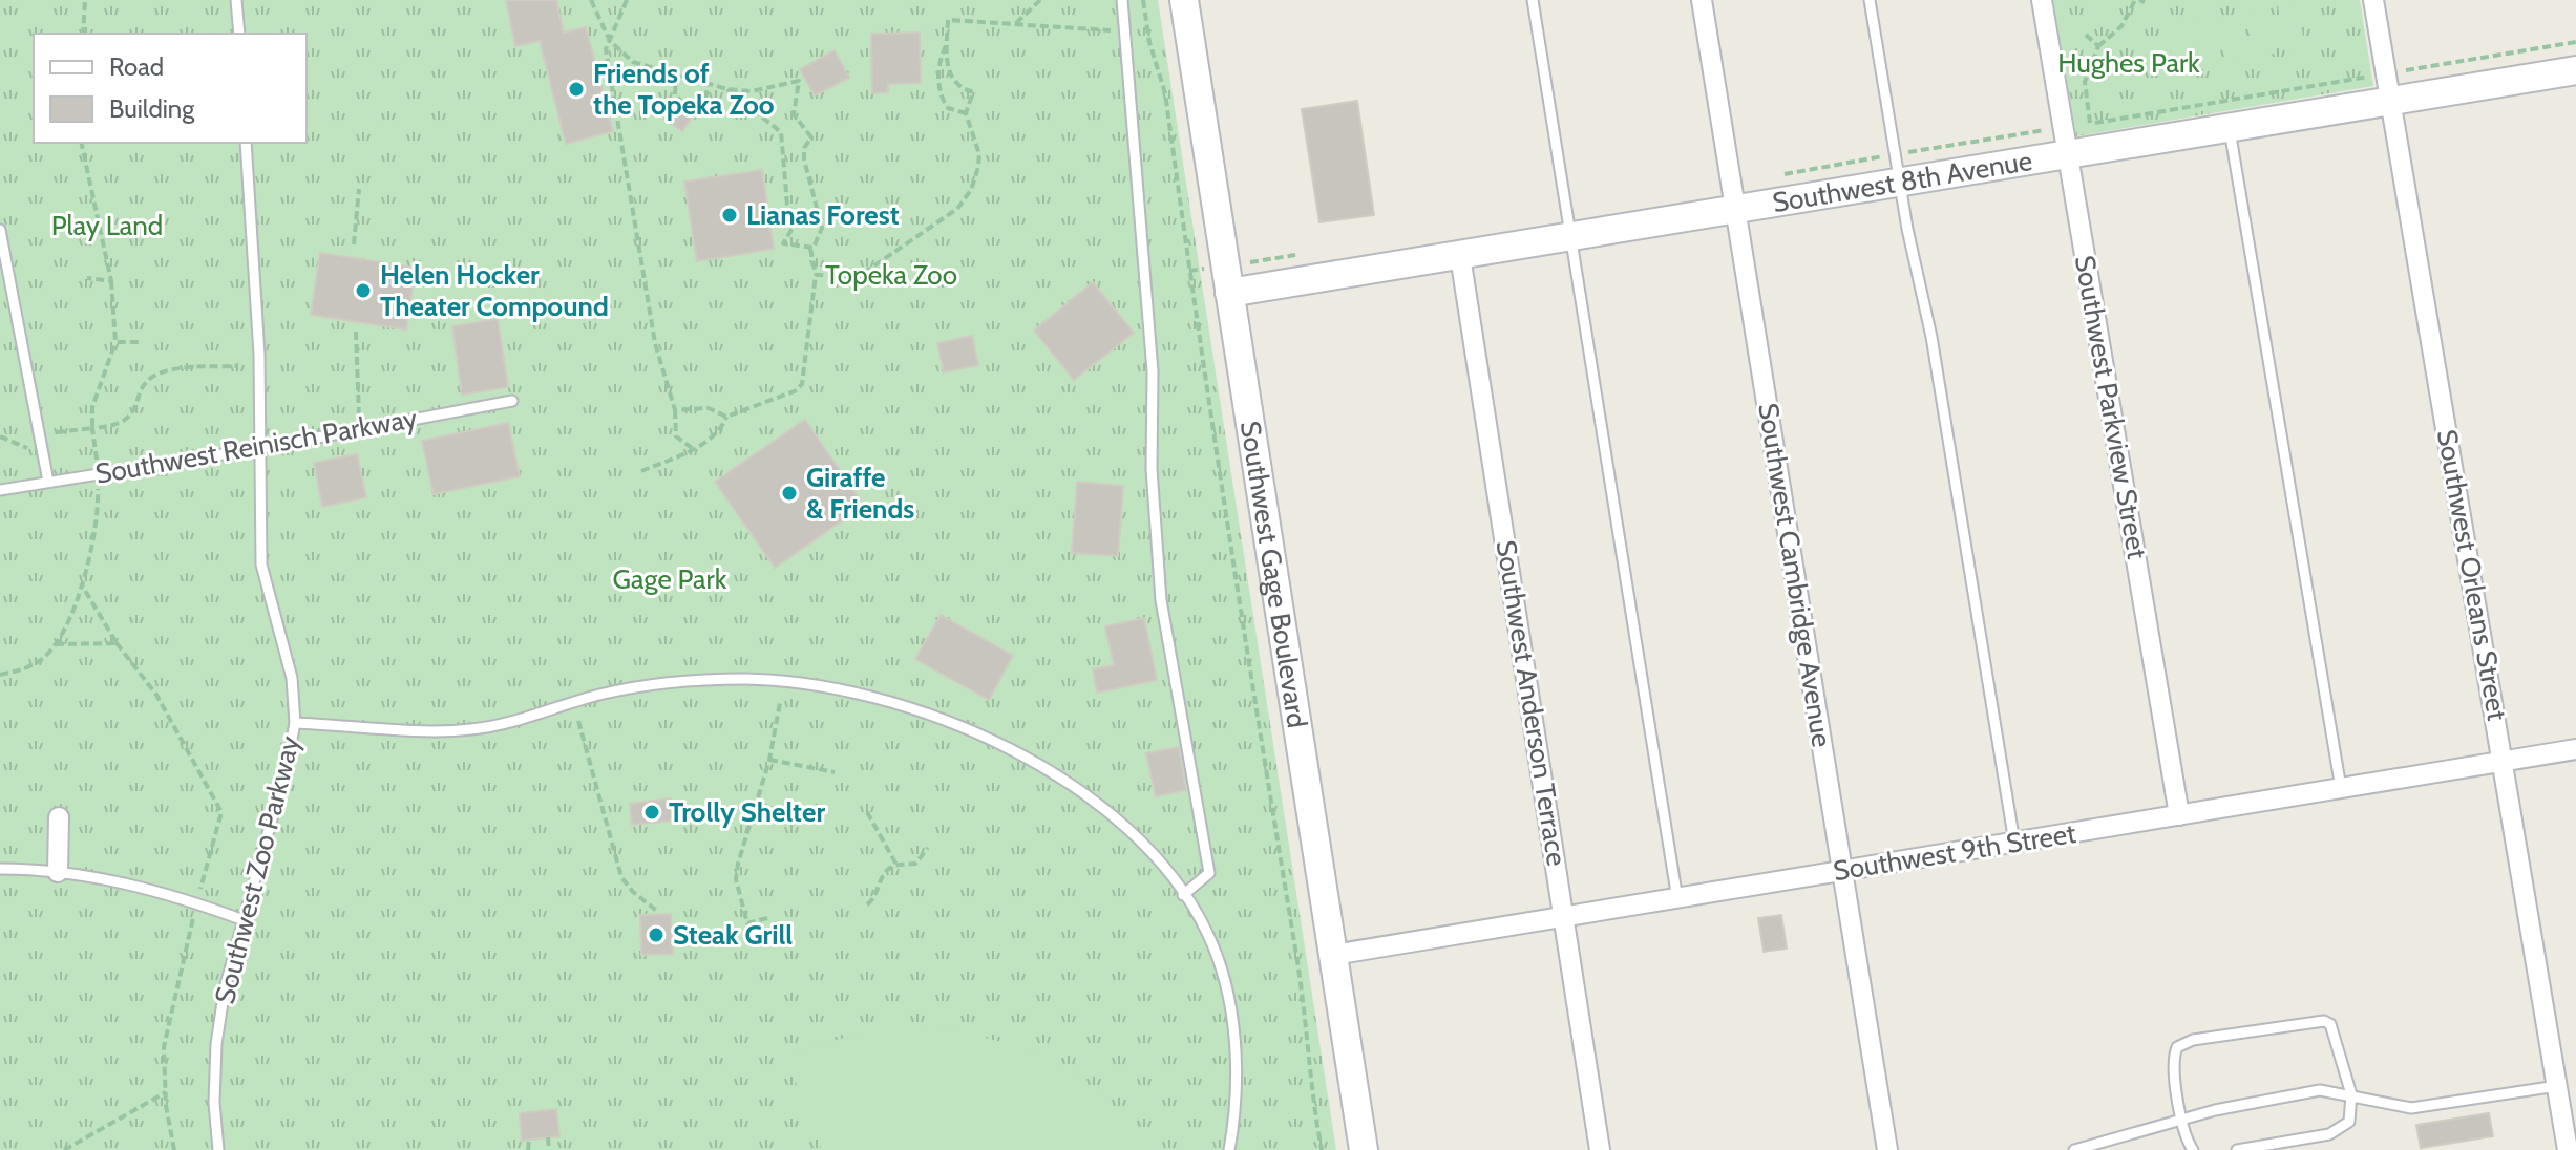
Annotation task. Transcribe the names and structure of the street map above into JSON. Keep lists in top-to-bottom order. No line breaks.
{"streets":{"street":["Southwest 8th Avenue","Southwest Parkview Street","Southwest Gage Boulevard","Southwest Cambridge Avenue","Southwest Orleans Street","Southwest Anderson Terrace","Southwest 9th Street"],"lane":["Southwest Reinisch Parkway","Southwest Zoo Parkway"]},"crossings":[["Southwest 8th Avenue","Southwest Parkview Street"],["Southwest 8th Avenue","Southwest Gage Boulevard"],["Southwest 8th Avenue","Southwest Cambridge Avenue"],["Southwest 8th Avenue","Southwest Orleans Street"],["Southwest 8th Avenue","Southwest Anderson Terrace"],["Southwest Parkview Street","Southwest 9th Street"],["Southwest Reinisch Parkway","Southwest Zoo Parkway"],["Southwest Gage Boulevard","Southwest 9th Street"],["Southwest Cambridge Avenue","Southwest 9th Street"],["Southwest Orleans Street","Southwest 9th Street"],["Southwest Anderson Terrace","Southwest 9th Street"]],"parks":["Hughes Park","Play Land","Topeka Zoo","Gage Park"],"places":["Friends of the Topeka Zoo","Lianas Forest","Helen Hocker Theater Compound","Giraffe & Friends","Trolly Shelter","Steak Grill"],"legend":["Road","Building"]}
